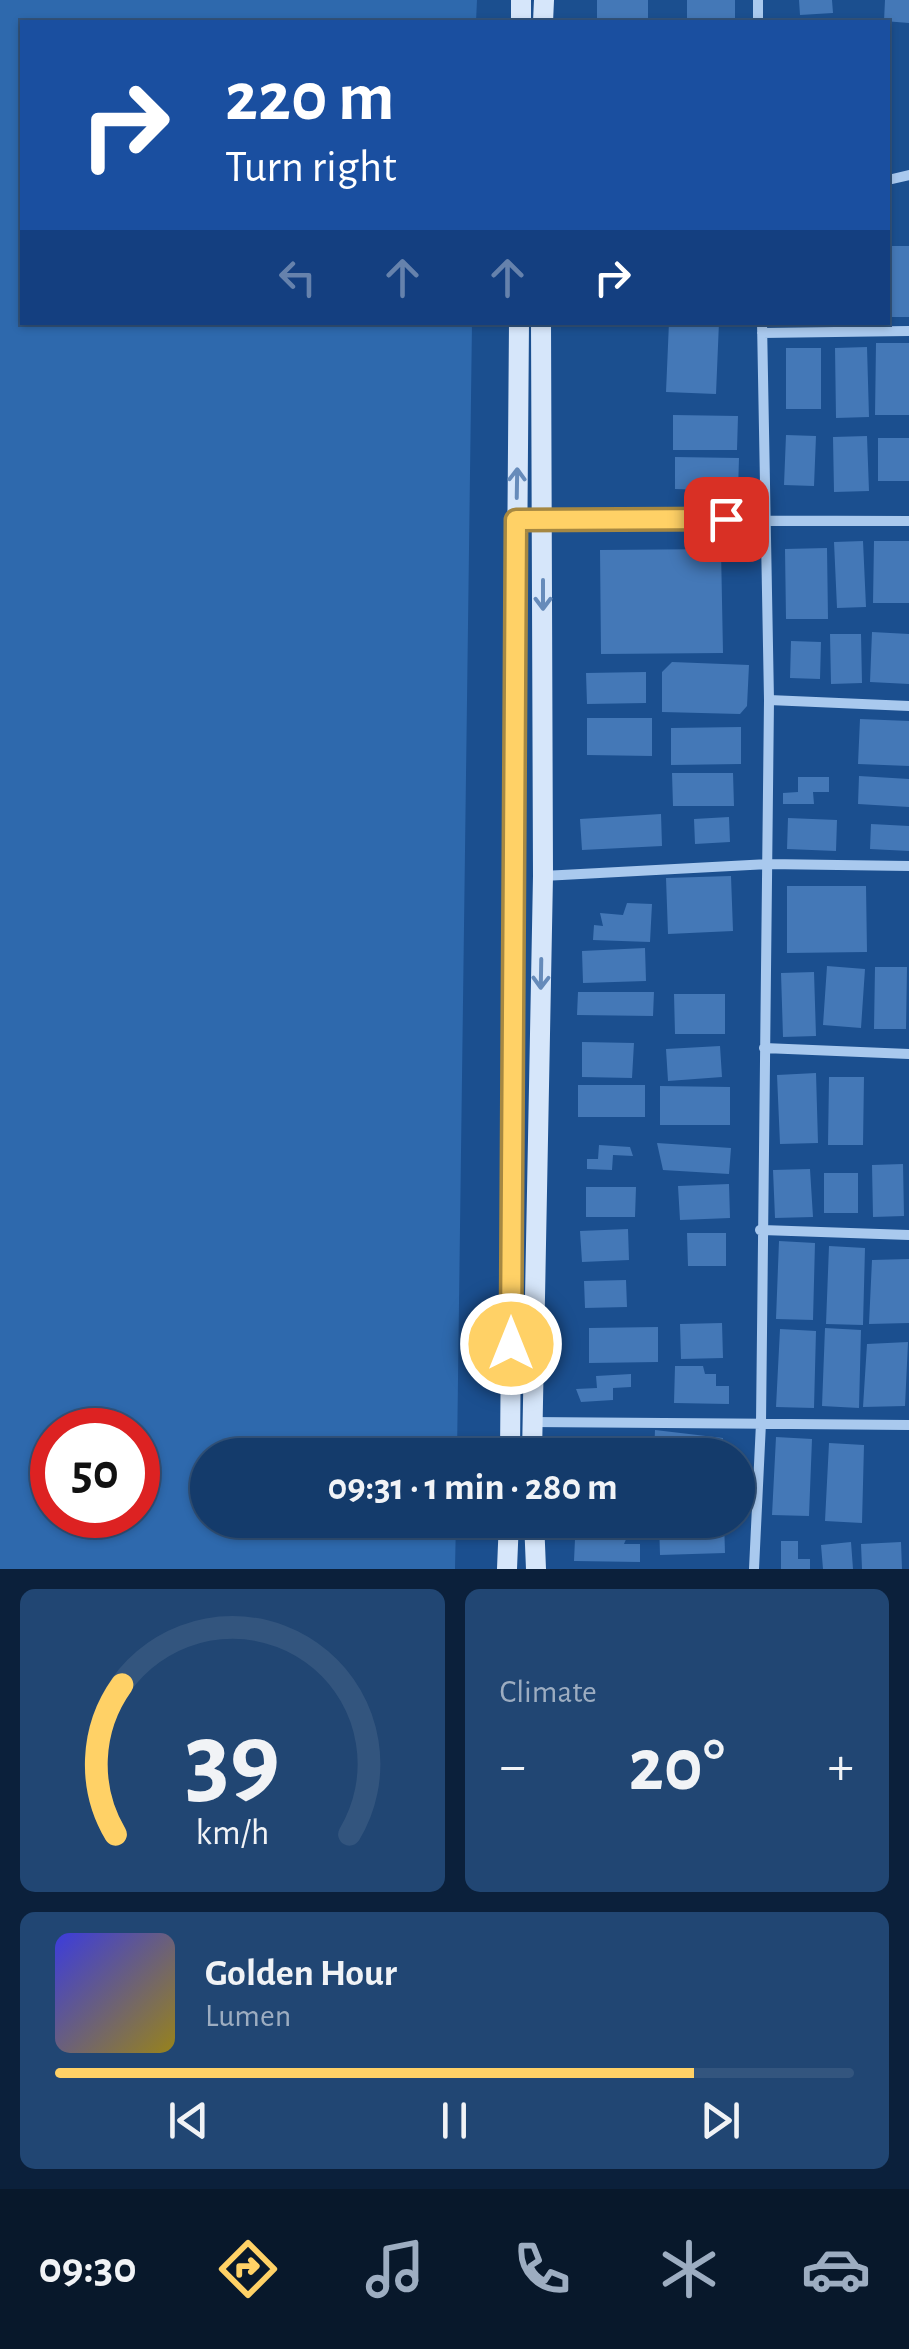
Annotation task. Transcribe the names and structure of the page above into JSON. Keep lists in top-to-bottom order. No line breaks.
{"page":{"turn":["220 m","Turn right"],"limit":"50","trip":"09:31 · 1 min · 280 m","tile":"Climate","heat":["−","20°","+"],"song":["Golden Hour","Lumen"],"tabs":"09:30","gauge":["39","km/h"]}}
